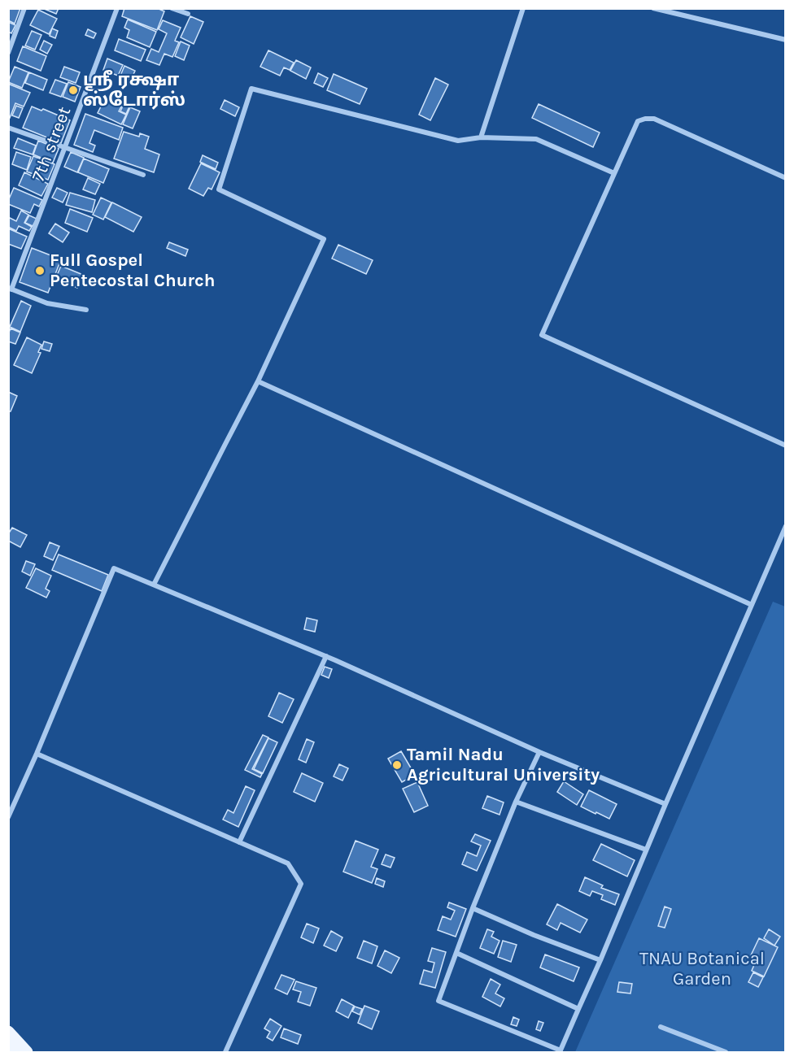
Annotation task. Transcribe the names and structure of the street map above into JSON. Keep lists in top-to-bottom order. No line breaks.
{"streets":{"street":["7th street"]},"parks":["TNAU Botanical Garden"],"places":["ஶ்ரீ ரக்ஷா ஸ்டோர்ஸ்","Full Gospel Pentecostal Church","Tamil Nadu Agricultural University"]}
